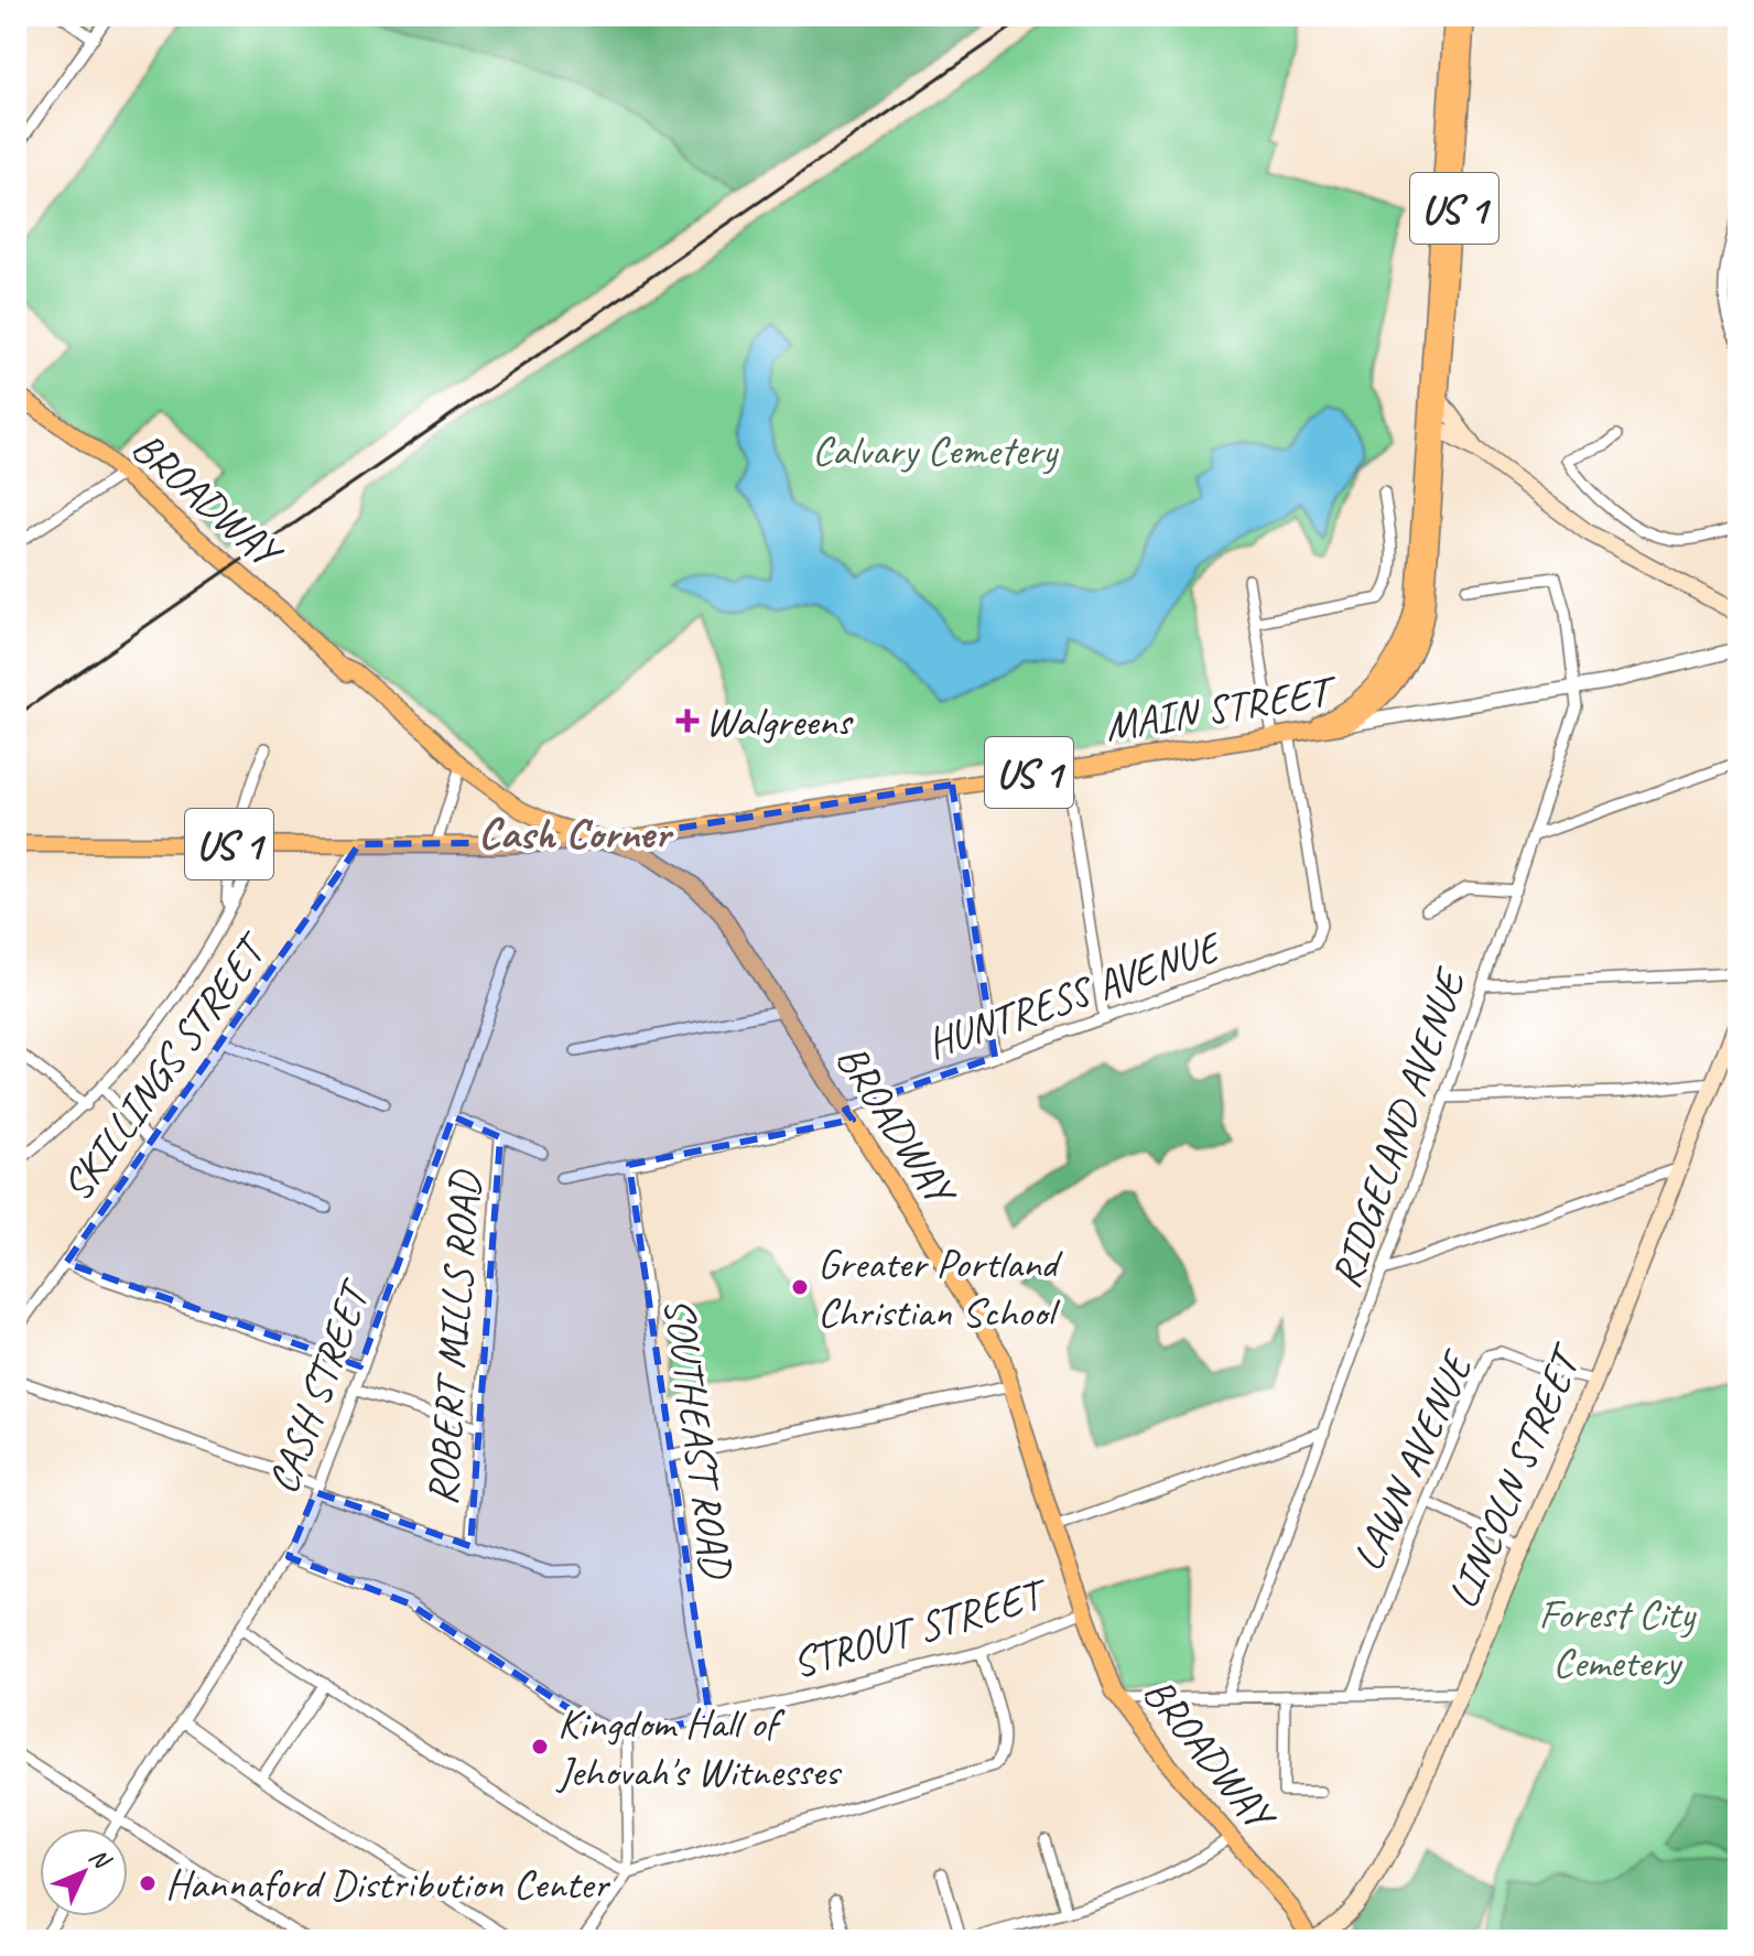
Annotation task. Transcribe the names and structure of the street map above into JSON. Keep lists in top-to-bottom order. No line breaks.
{"streets":{"main road":["US 1","BROADWAY","MAIN STREET","LINCOLN STREET"],"street":["HUNTRESS AVENUE","SKILLINGS STREET","RIDGELAND AVENUE","ROBERT MILLS ROAD","CASH STREET","SOUTHEAST ROAD","LAWN AVENUE","STROUT STREET"]},"crossings":[["US 1","MAIN STREET"],["US 1","HUNTRESS AVENUE"],["BROADWAY","MAIN STREET"],["BROADWAY","HUNTRESS AVENUE"],["BROADWAY","LINCOLN STREET"],["BROADWAY","STROUT STREET"],["MAIN STREET","HUNTRESS AVENUE"],["MAIN STREET","SKILLINGS STREET"],["MAIN STREET","RIDGELAND AVENUE"],["HUNTRESS AVENUE","SOUTHEAST ROAD"],["SOUTHEAST ROAD","STROUT STREET"],["LAWN AVENUE","LINCOLN STREET"]],"districts":["Cash Corner"],"parks":["Calvary Cemetery","Forest City Cemetery"],"places":{"health":["Walgreens"],"other":["Greater Portland Christian School","Kingdom Hall of Jehovah's Witnesses","Hannaford Distribution Center"]},"north":"top right"}
